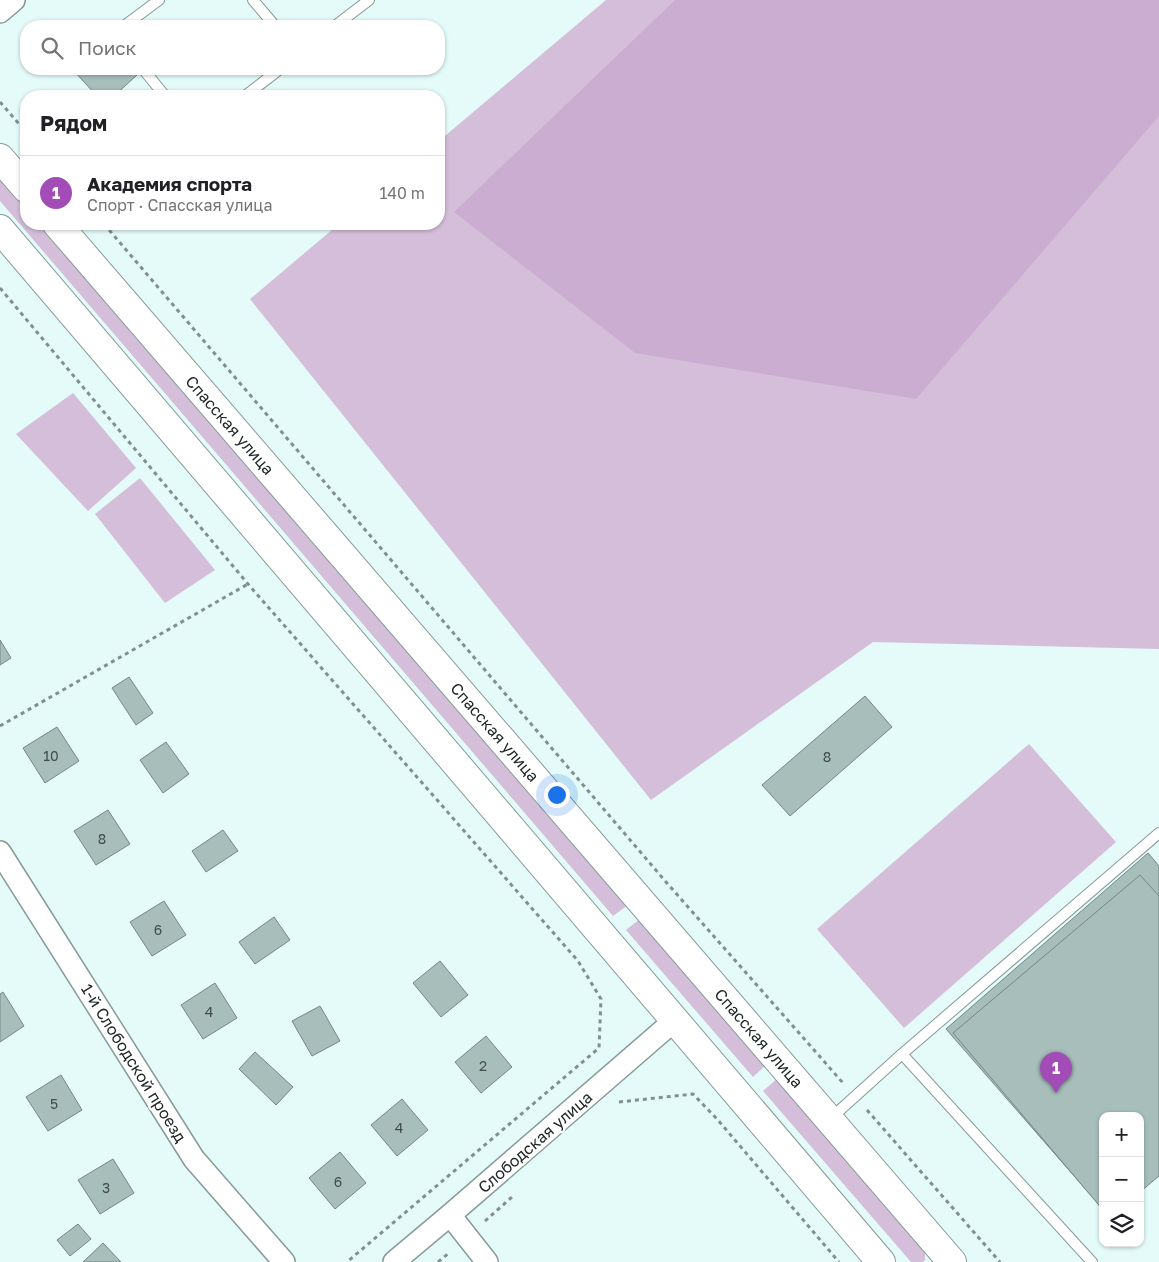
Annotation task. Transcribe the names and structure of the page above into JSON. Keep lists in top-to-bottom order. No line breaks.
{"streets":{"street":["Спасская улица","1-й Слободской проезд","Слободская улица"]},"house_numbers":["10","8","8","6","4","2","5","4","6","3"],"page":{"search":"Поиск","heading":"Рядом","list":[{"mark":"1","name":"Академия спорта","note":"Спорт · Спасская улица","value":"140 m"}],"pins":"1","map_buttons":["+","−"]}}
